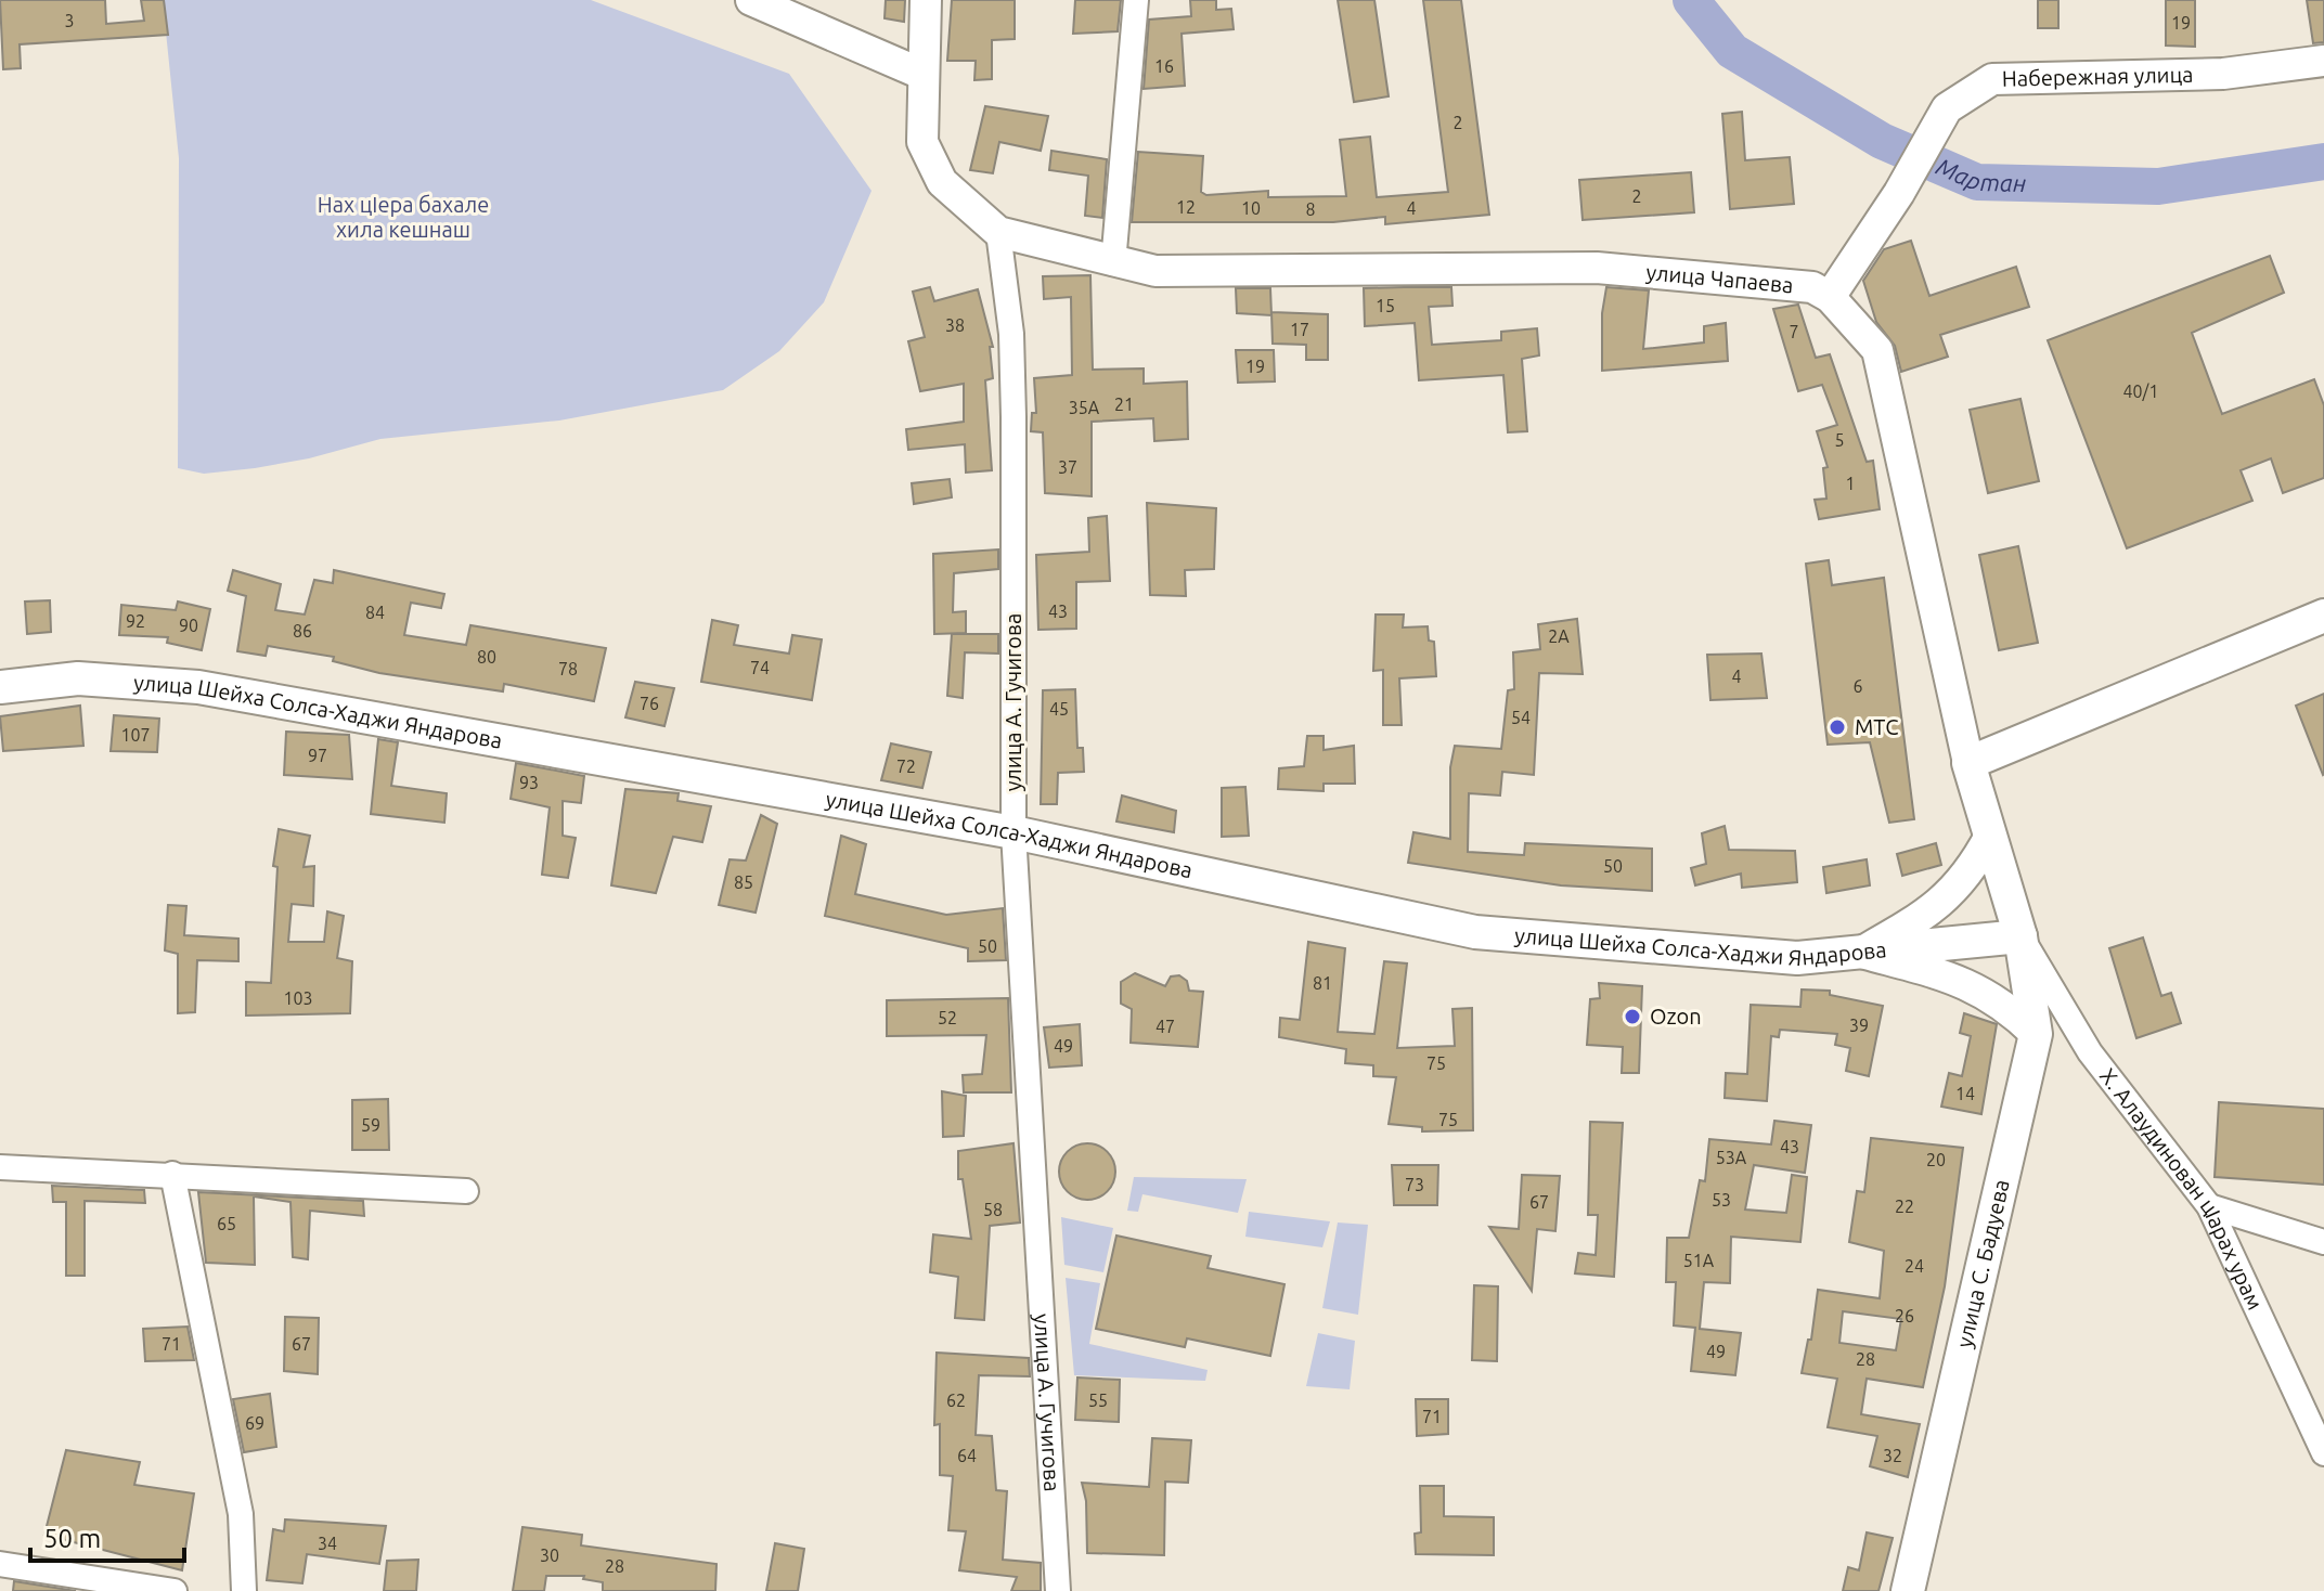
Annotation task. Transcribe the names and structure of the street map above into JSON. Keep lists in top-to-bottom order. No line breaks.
{"streets":{"main road":["улица Шейха Солса-Хаджи Яндарова","улица С. Бадуева"],"street":["Набережная улица","улица Чапаева","улица А. Гучигова","Х. Алаудинован цIарах урам"]},"crossings":[["Набережная улица","улица Чапаева"],["улица Чапаева","улица А. Гучигова"],["улица А. Гучигова","улица Шейха Солса-Хаджи Яндарова"],["улица Шейха Солса-Хаджи Яндарова","Х. Алаудинован цIарах урам"],["улица Шейха Солса-Хаджи Яндарова","улица С. Бадуева"],["Х. Алаудинован цIарах урам","улица С. Бадуева"]],"water":["Мартан"],"parks":["Нах цIера бахале хила кешнаш"],"places":["МТС","Ozon"],"house_numbers":["3","19","16","2","2","12","10","4","8","15","38","17","7","19","40/1","21","35А","5","37","1","43","84","92","90","86","2А","80","74","78","4","6","76","45","54","107","97","72","93","50","85","50","81","103","52","39","47","49","75","14","75","59","43","53А","20","73","53","67","22","58","65","51А","24","26","71","67","49","28","62","55","71","69","64","32","34","30","28"],"scale_bar":"50 m"}
